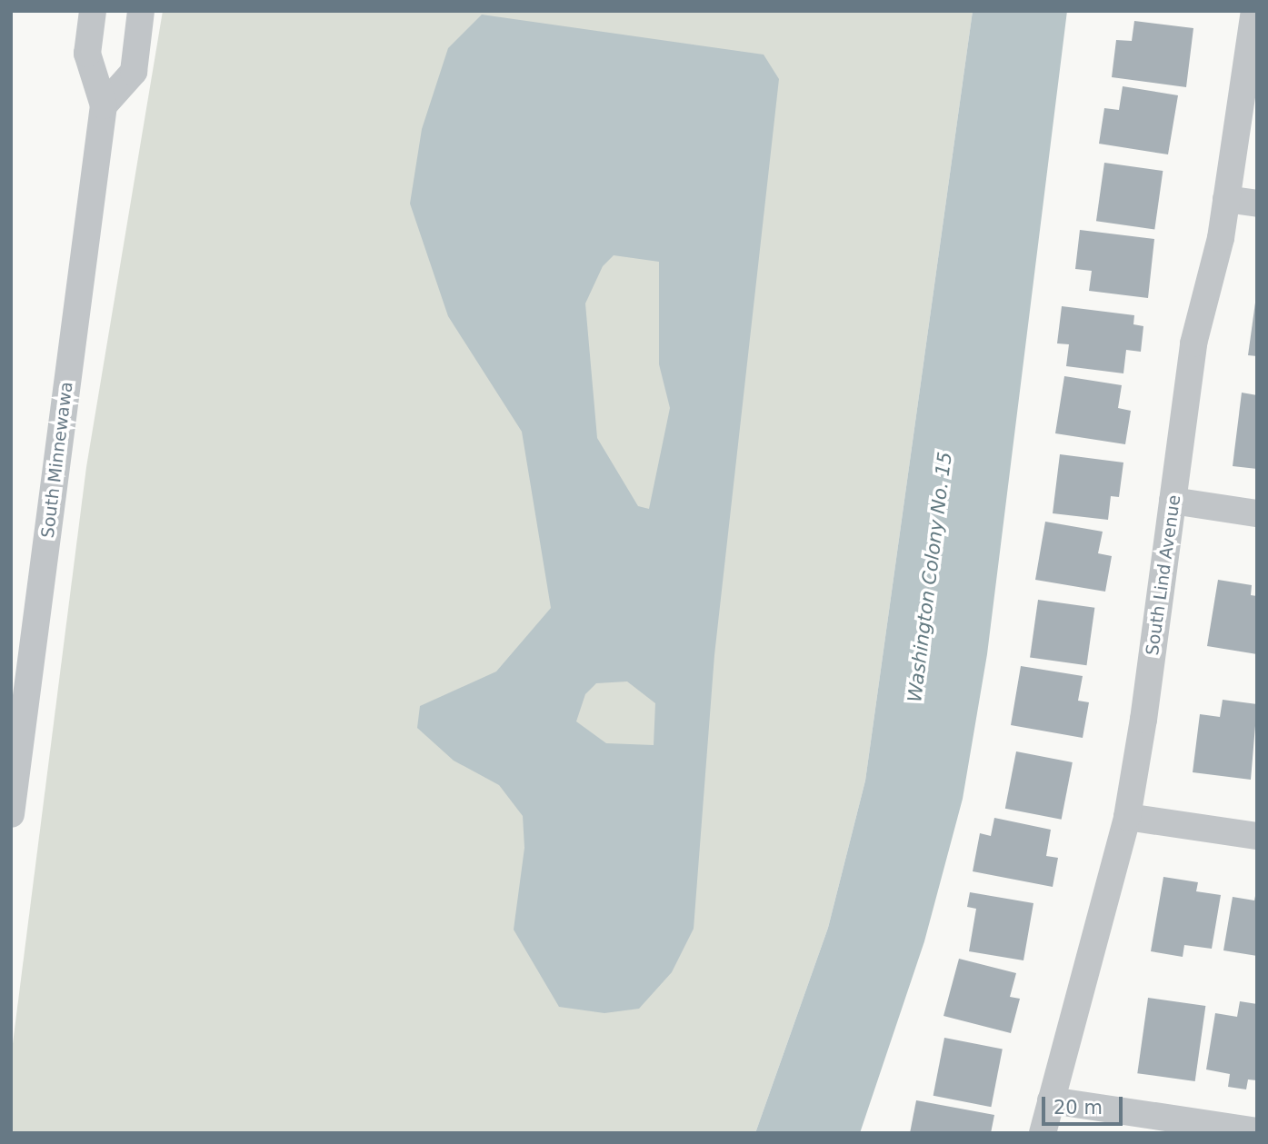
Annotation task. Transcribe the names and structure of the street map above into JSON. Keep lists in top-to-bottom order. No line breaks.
{"streets":{"street":["South Minnewawa","South Lind Avenue"]},"water":["Washington Colony No. 15"],"scale_bar":"20 m"}
